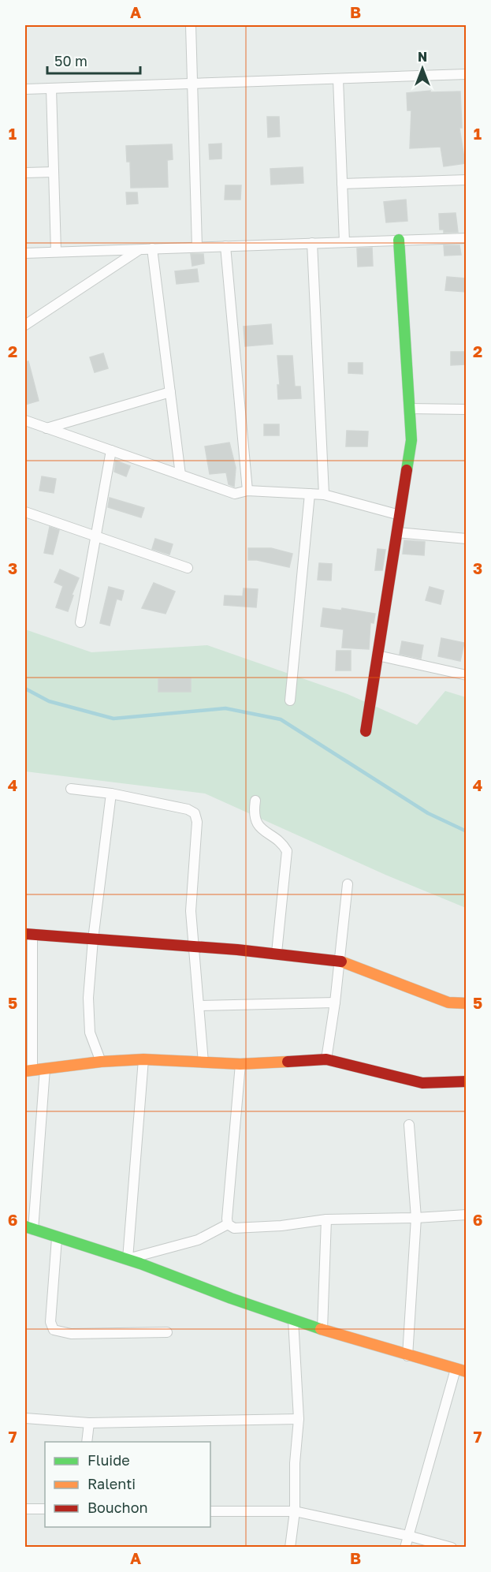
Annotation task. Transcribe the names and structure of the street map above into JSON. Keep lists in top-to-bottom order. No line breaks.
{"legend":["Fluide","Ralenti","Bouchon"],"scale_bar":"50 m","north":"top","grid":{"columns":["A","B"],"rows":["1","2","3","4","5","6","7"]}}
